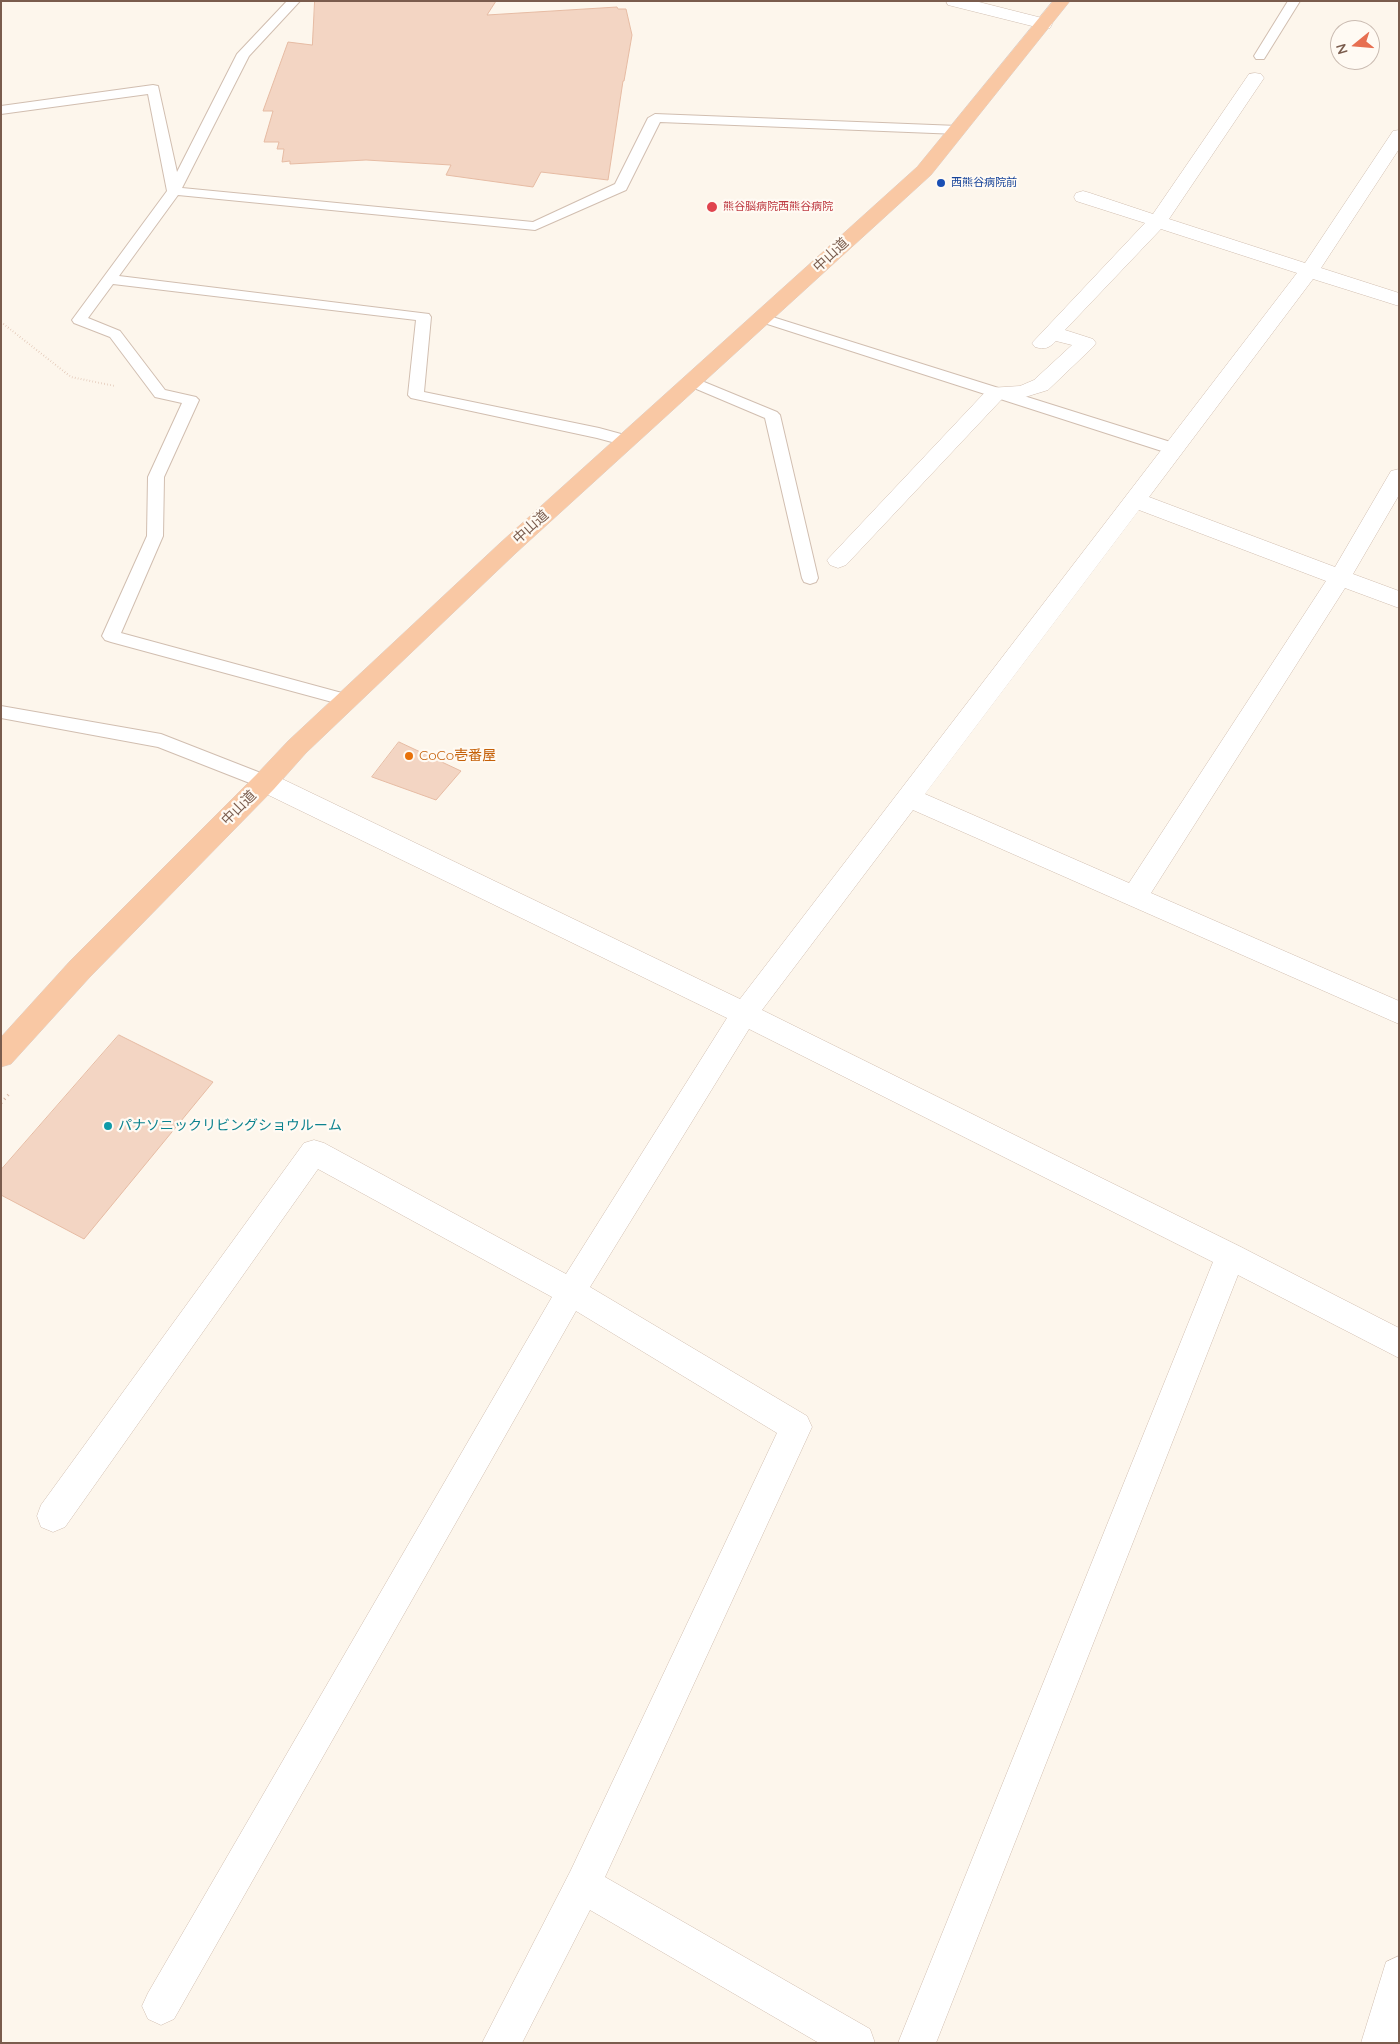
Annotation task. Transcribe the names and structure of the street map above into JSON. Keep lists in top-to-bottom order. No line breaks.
{"streets":{"highway":["中山道"]},"places":["西熊谷病院前","熊谷脳病院西熊谷病院","CoCo壱番屋","パナソニックリビングショウルーム"],"north":"left"}
